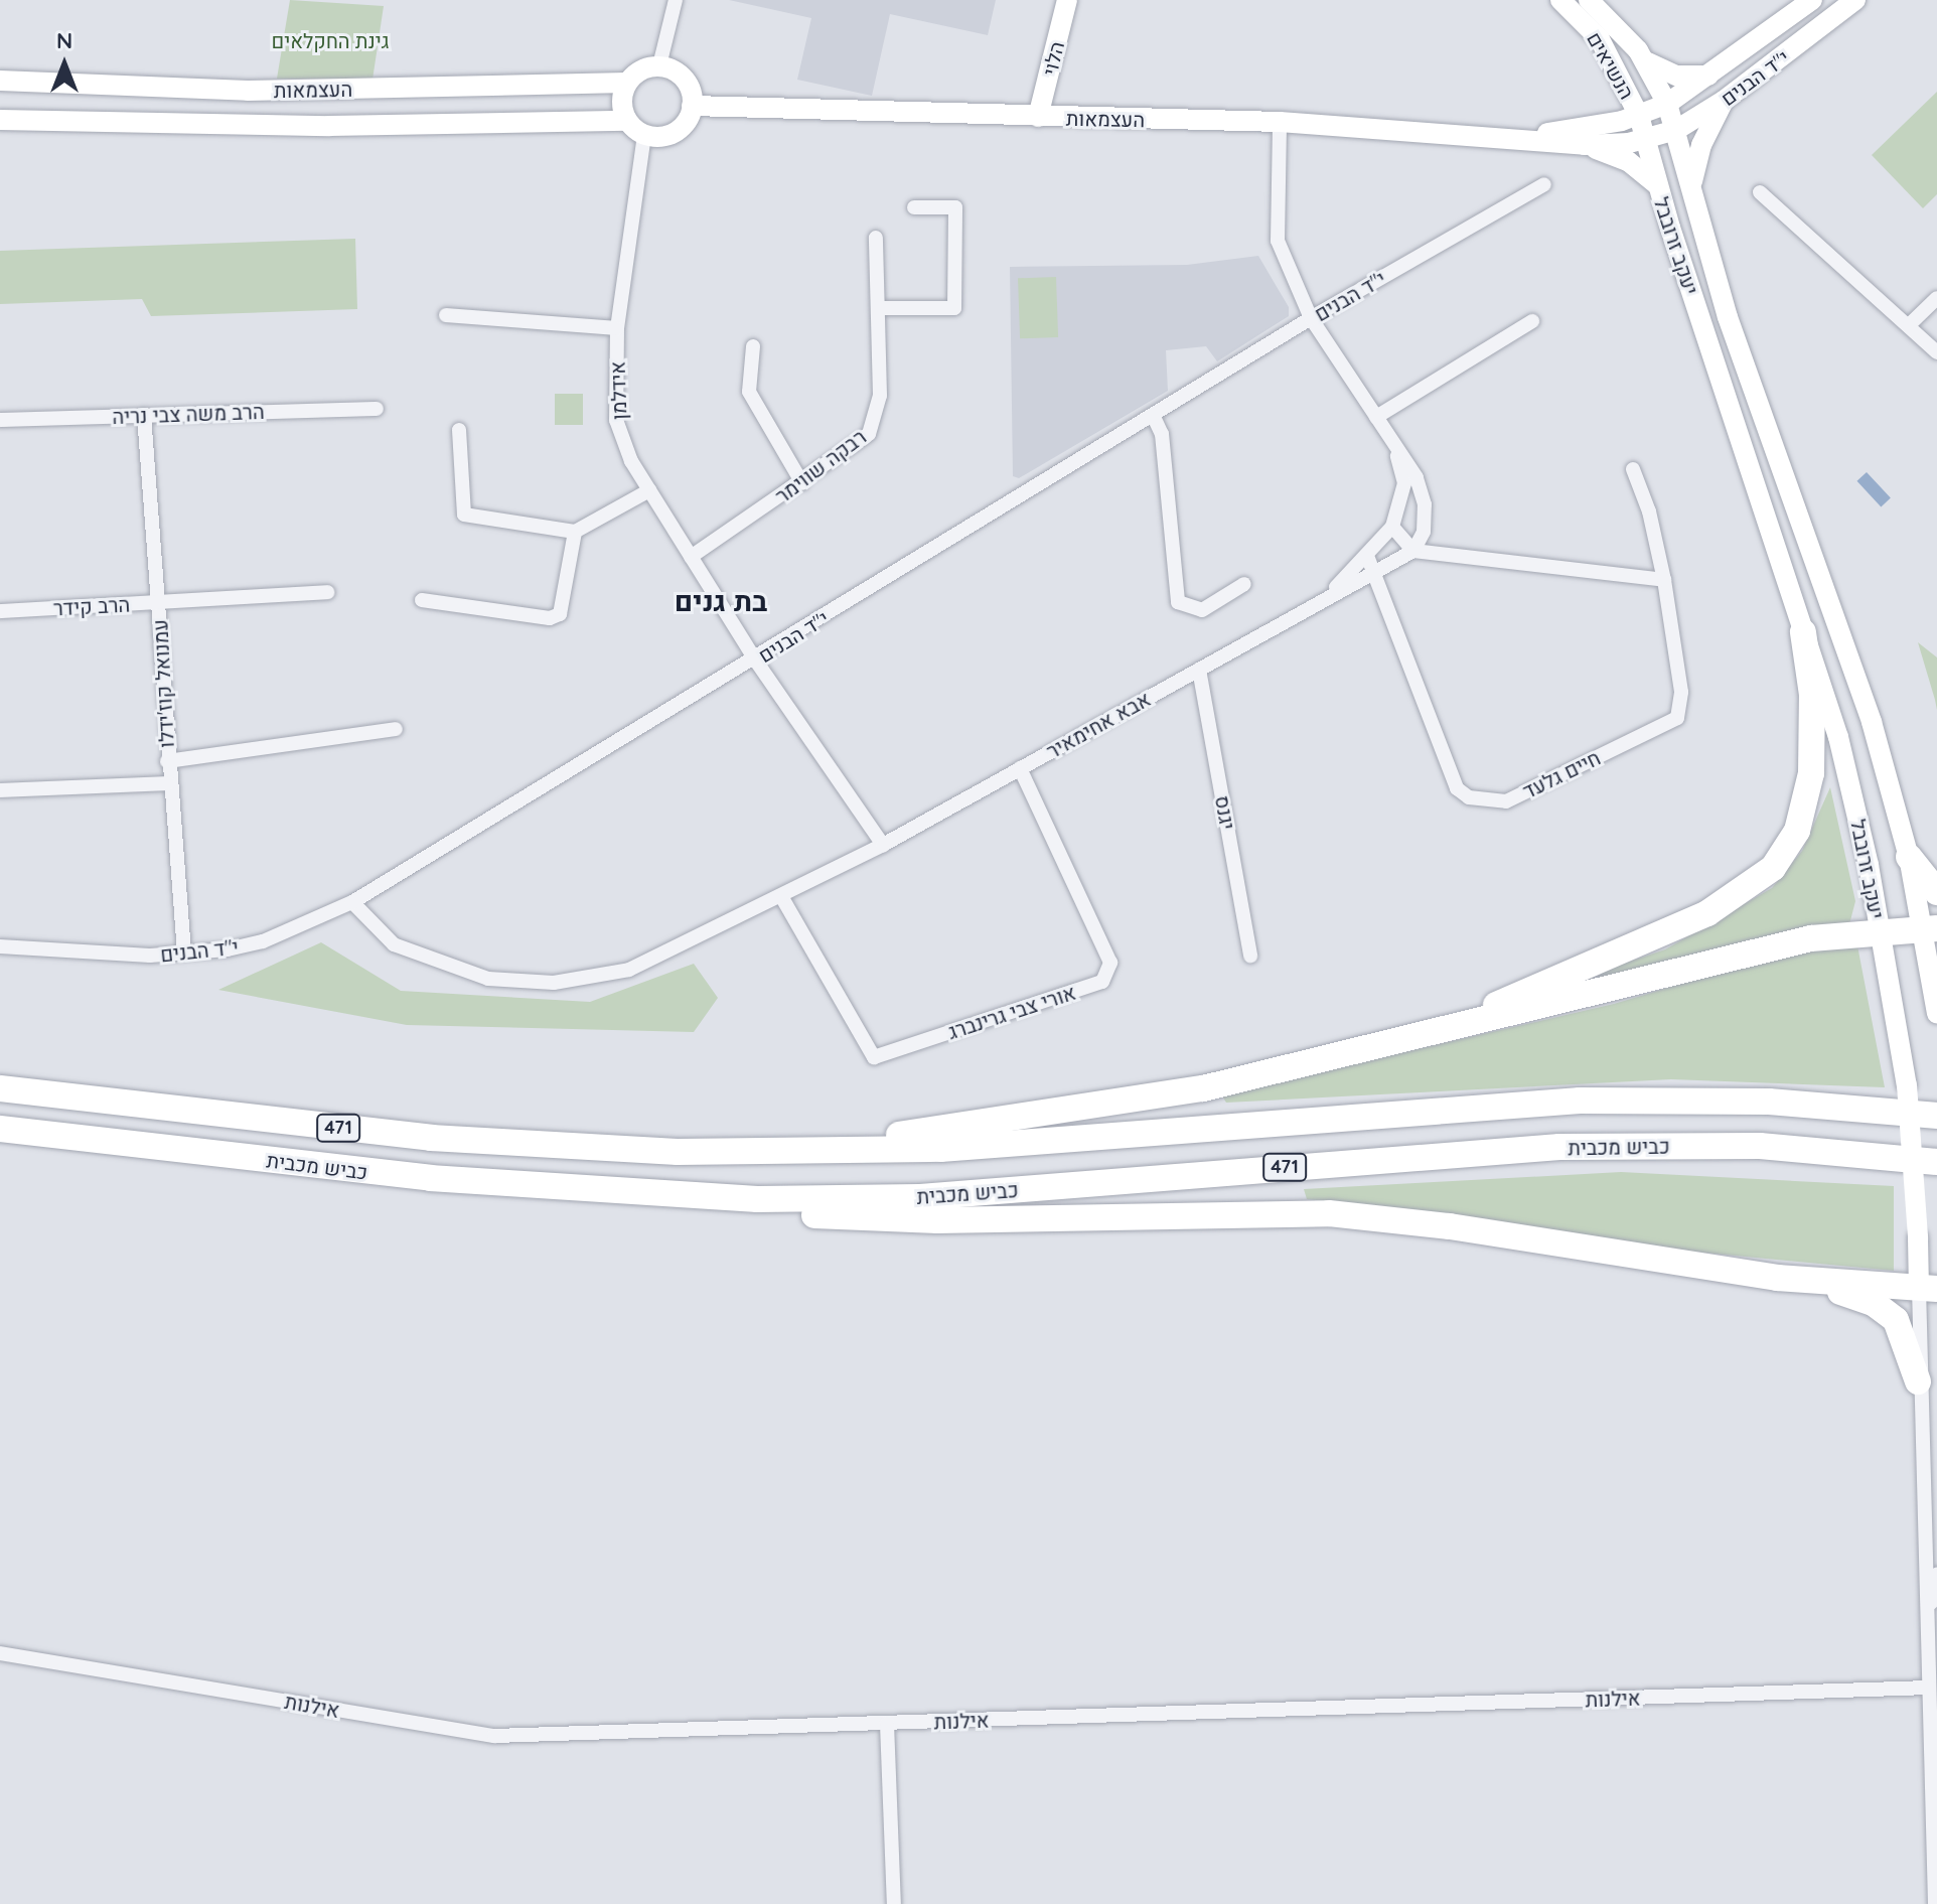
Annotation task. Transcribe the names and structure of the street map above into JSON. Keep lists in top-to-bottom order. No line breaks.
{"streets":{"highway":["471","כביש מכבית"],"main road":["הלוי","הנשיאים","י''ד הבנים","העצמאות","יעקב זרובבל"],"street":["י\"ד הבנים","אידלמן","הרב משה צבי נריה","רבקה שווימר","הרב קידר","עמנואל קוז'ידלו","אבא אחימאיר","חיים גלעד","יגנס","אורי צבי גרינברג","אילנות"]},"crossings":[["הלוי","העצמאות"],["הנשיאים","י''ד הבנים"],["הנשיאים","העצמאות"],["הנשיאים","יעקב זרובבל"],["י''ד הבנים","העצמאות"],["י''ד הבנים","יעקב זרובבל"],["העצמאות","יעקב זרובבל"],["העצמאות","אידלמן"],["יעקב זרובבל","אילנות"],["י\"ד הבנים","אידלמן"],["י\"ד הבנים","עמנואל קוז'ידלו"],["י\"ד הבנים","אבא אחימאיר"],["אידלמן","רבקה שווימר"],["אידלמן","אבא אחימאיר"],["הרב משה צבי נריה","עמנואל קוז'ידלו"],["הרב קידר","עמנואל קוז'ידלו"],["אבא אחימאיר","חיים גלעד"],["אבא אחימאיר","יגנס"],["אבא אחימאיר","אורי צבי גרינברג"]],"districts":["בת גנים"],"parks":["גינת החקלאים"],"north":"top"}
